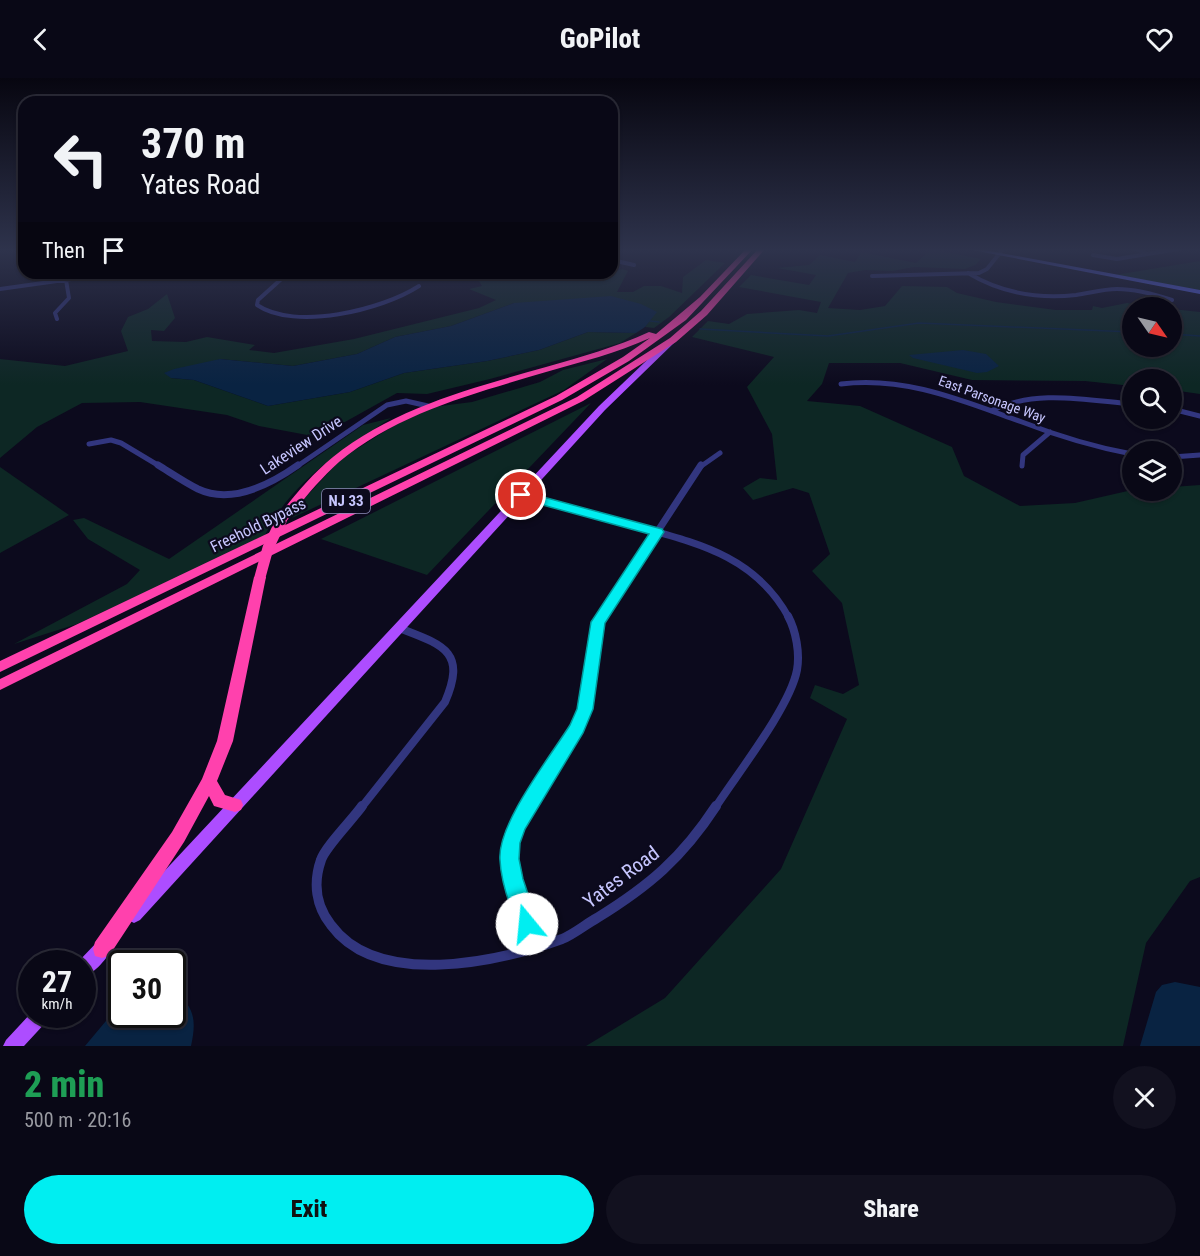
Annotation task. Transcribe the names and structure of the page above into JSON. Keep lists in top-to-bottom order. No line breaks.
{"streets":{"highway":["NJ 33","Freehold Bypass"],"street":["East Parsonage Way","Lakeview Drive","Yates Road"]},"crossings":[["NJ 33","Freehold Bypass"]],"north":"bottom right","page":{"header":"GoPilot","turn":["370 m","Yates Road"],"then":"Then","speed":"27 km/h","limit":"30","heading":["2 min","500 m · 20:16"],"buttons":["Exit","Share"]}}
